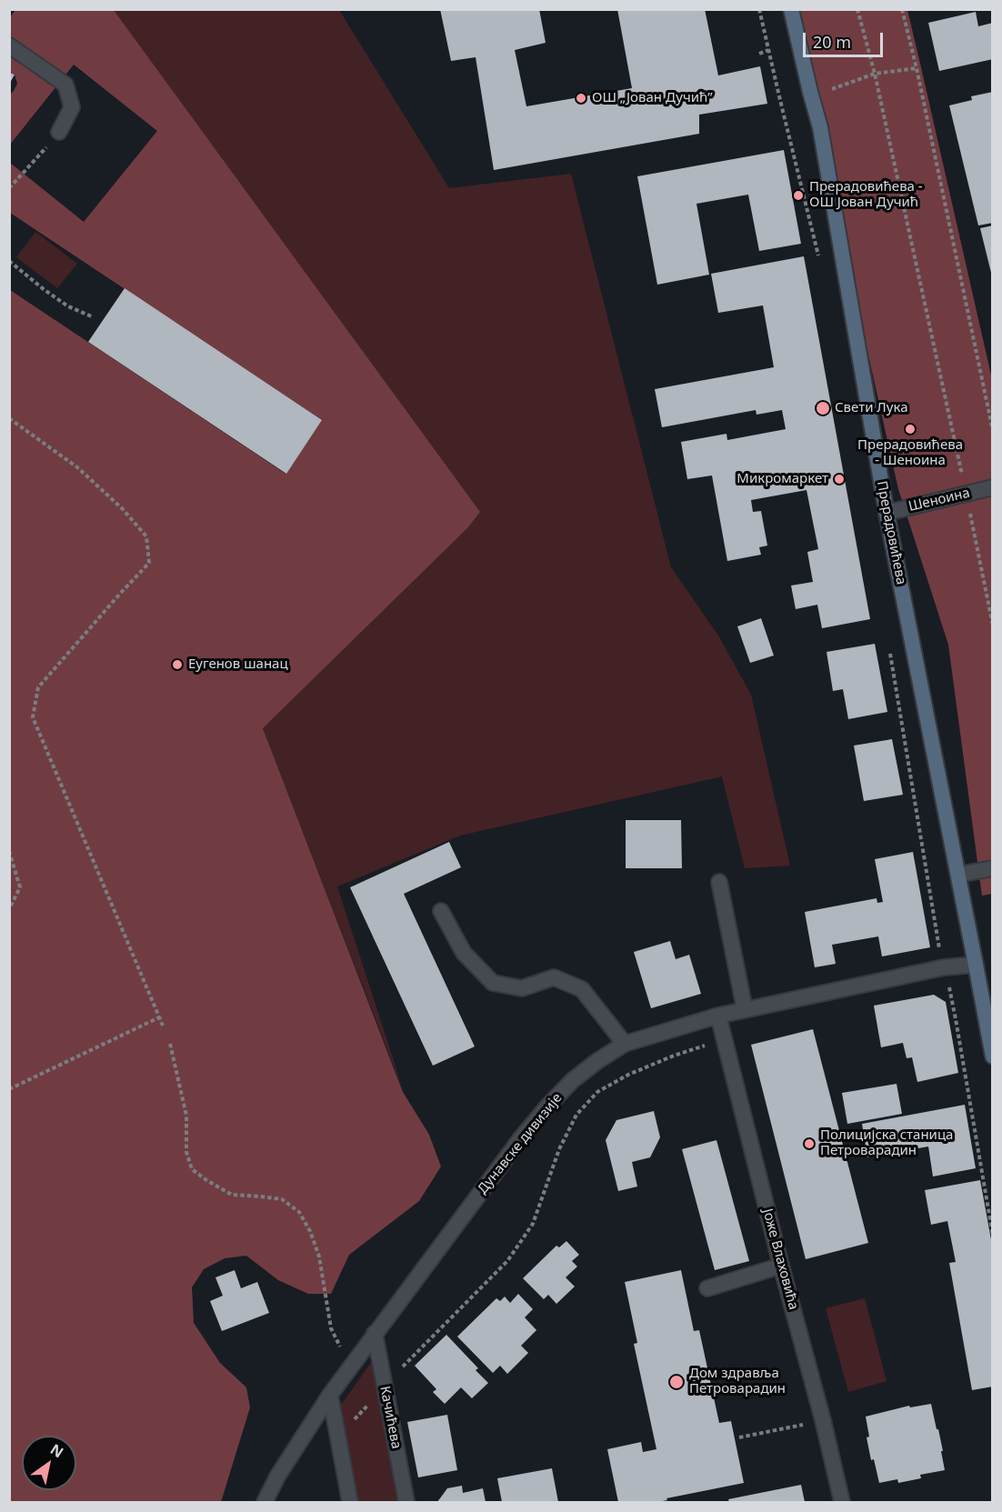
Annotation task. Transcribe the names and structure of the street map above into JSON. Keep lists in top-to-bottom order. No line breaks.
{"streets":{"main road":["Прерадовићева"],"street":["Шеноина","Дунавске дивизије","Јоже Влаховића","Качићева"]},"crossings":[["Шеноина","Прерадовићева"],["Прерадовићева","Дунавске дивизије"],["Дунавске дивизије","Јоже Влаховића"],["Дунавске дивизије","Качићева"]],"places":["ОШ „Јован Дучић”","Прерадовићева - ОШ Јован Дучић","Свети Лука","Прерадовићева - Шеноина","Микромаркет","Еугенов шанац","Полицијска станица Петроварадин","Дом здравља Петроварадин"],"scale_bar":"20 m","north":"top right"}
